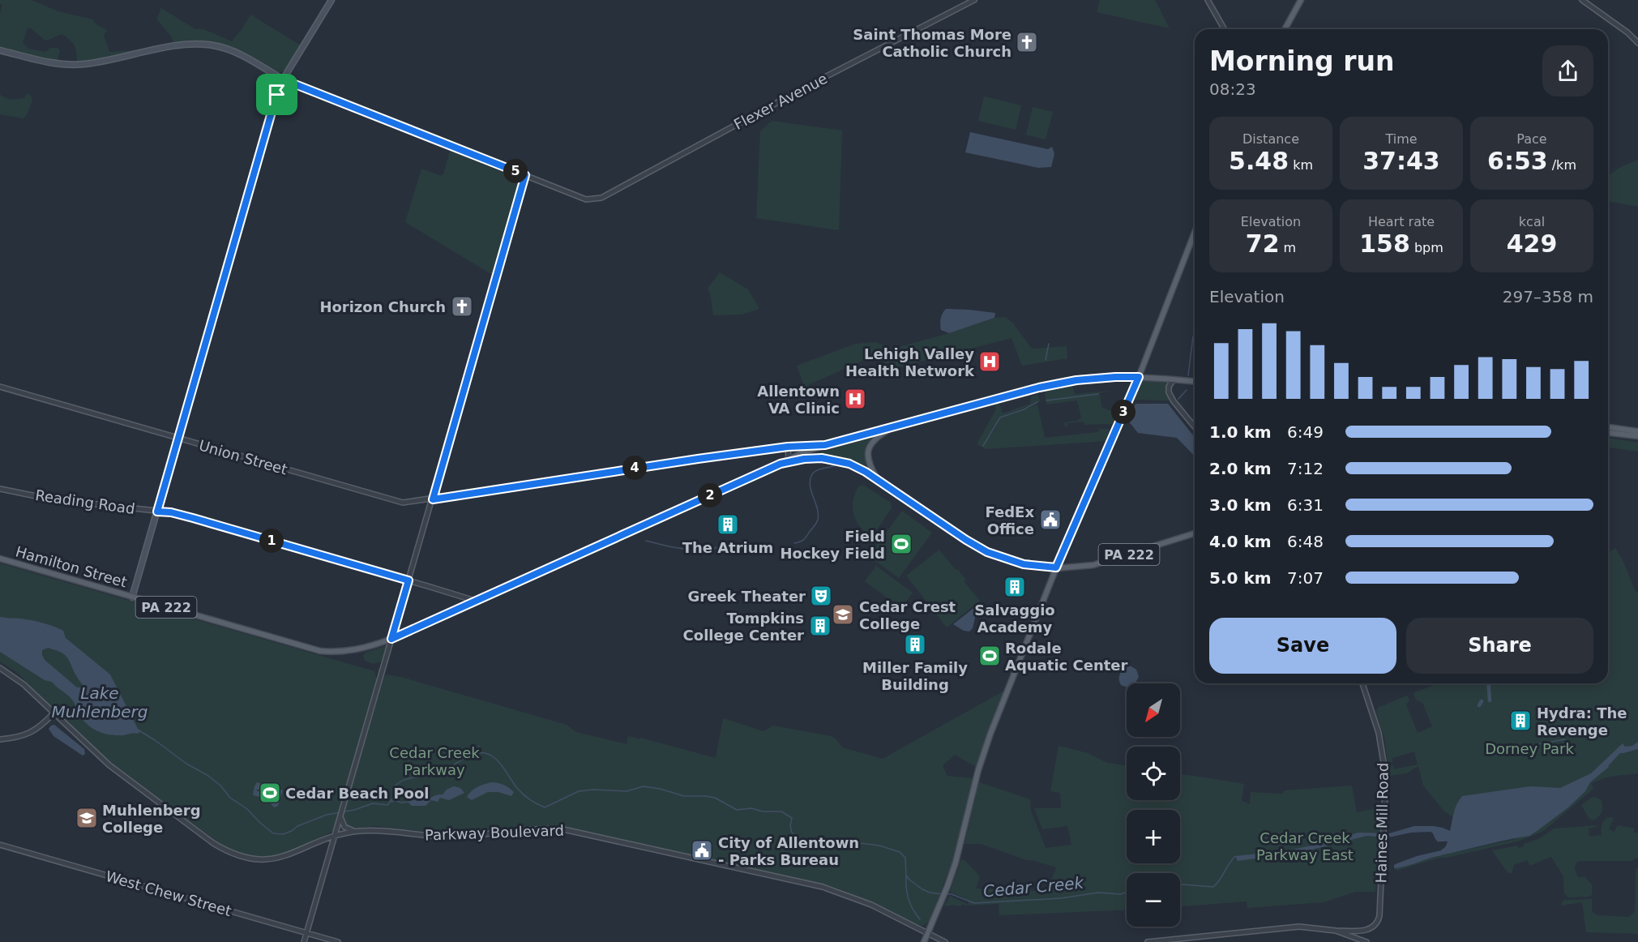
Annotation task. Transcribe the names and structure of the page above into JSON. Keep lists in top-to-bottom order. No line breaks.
{"streets":{"main road":["PA 222","Hamilton Street"],"street":["Flexer Avenue","Union Street","Reading Road","Haines Mill Road","Parkway Boulevard","West Chew Street"]},"crossings":[["Reading Road","PA 222"],["PA 222","Hamilton Street"]],"water":["Lake Muhlenberg","Cedar Creek"],"parks":["Dorney Park","Cedar Creek Parkway","Cedar Creek Parkway East"],"places":{"church":["Saint Thomas More Catholic Church","Horizon Church"],"hospital":["Lehigh Valley Health Network","Allentown VA Clinic"],"public building":["FedEx Office","City of Allentown - Parks Bureau"],"building":["The Atrium","Salvaggio Academy","Tompkins College Center","Miller Family Building","Hydra: The Revenge"],"sports":["Field Hockey Field","Rodale Aquatic Center","Cedar Beach Pool"],"theatre":["Greek Theater"],"school or university":["Cedar Crest College","Muhlenberg College"]},"north":"bottom left","page":{"heading":["Morning run","08:23"],"stats":[["Distance","5.48 km"],["Time","37:43"],["Pace","6:53 /km"],["Elevation","72 m"],["Heart rate","158 bpm"],["kcal","429"]],"pins":["5","3","4","2","1"],"chart":["Elevation","297–358 m"],"list":[{"name":"1.0 km","note":"6:49"},{"name":"2.0 km","note":"7:12"},{"name":"3.0 km","note":"6:31"},{"name":"4.0 km","note":"6:48"},{"name":"5.0 km","note":"7:07"}],"buttons":["Save","Share"],"map_buttons":["+","−"]}}
